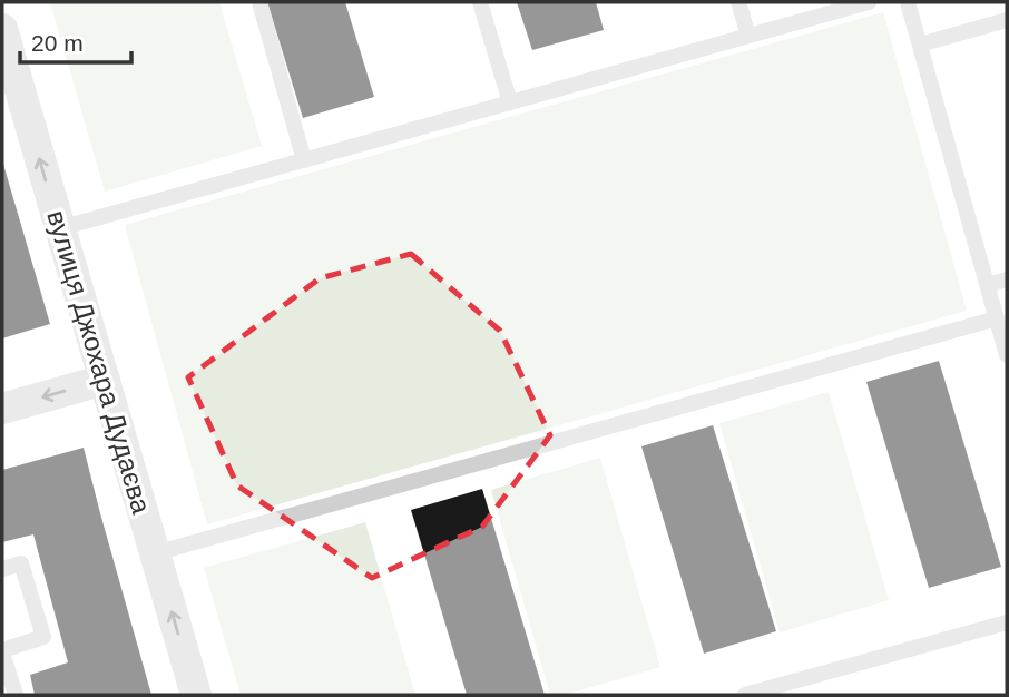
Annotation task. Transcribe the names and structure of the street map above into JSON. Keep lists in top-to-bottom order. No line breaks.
{"streets":{"street":["вулиця Джохара Дудаєва"]},"one_way":["вулиця Джохара Дудаєва"],"scale_bar":"20 m"}
